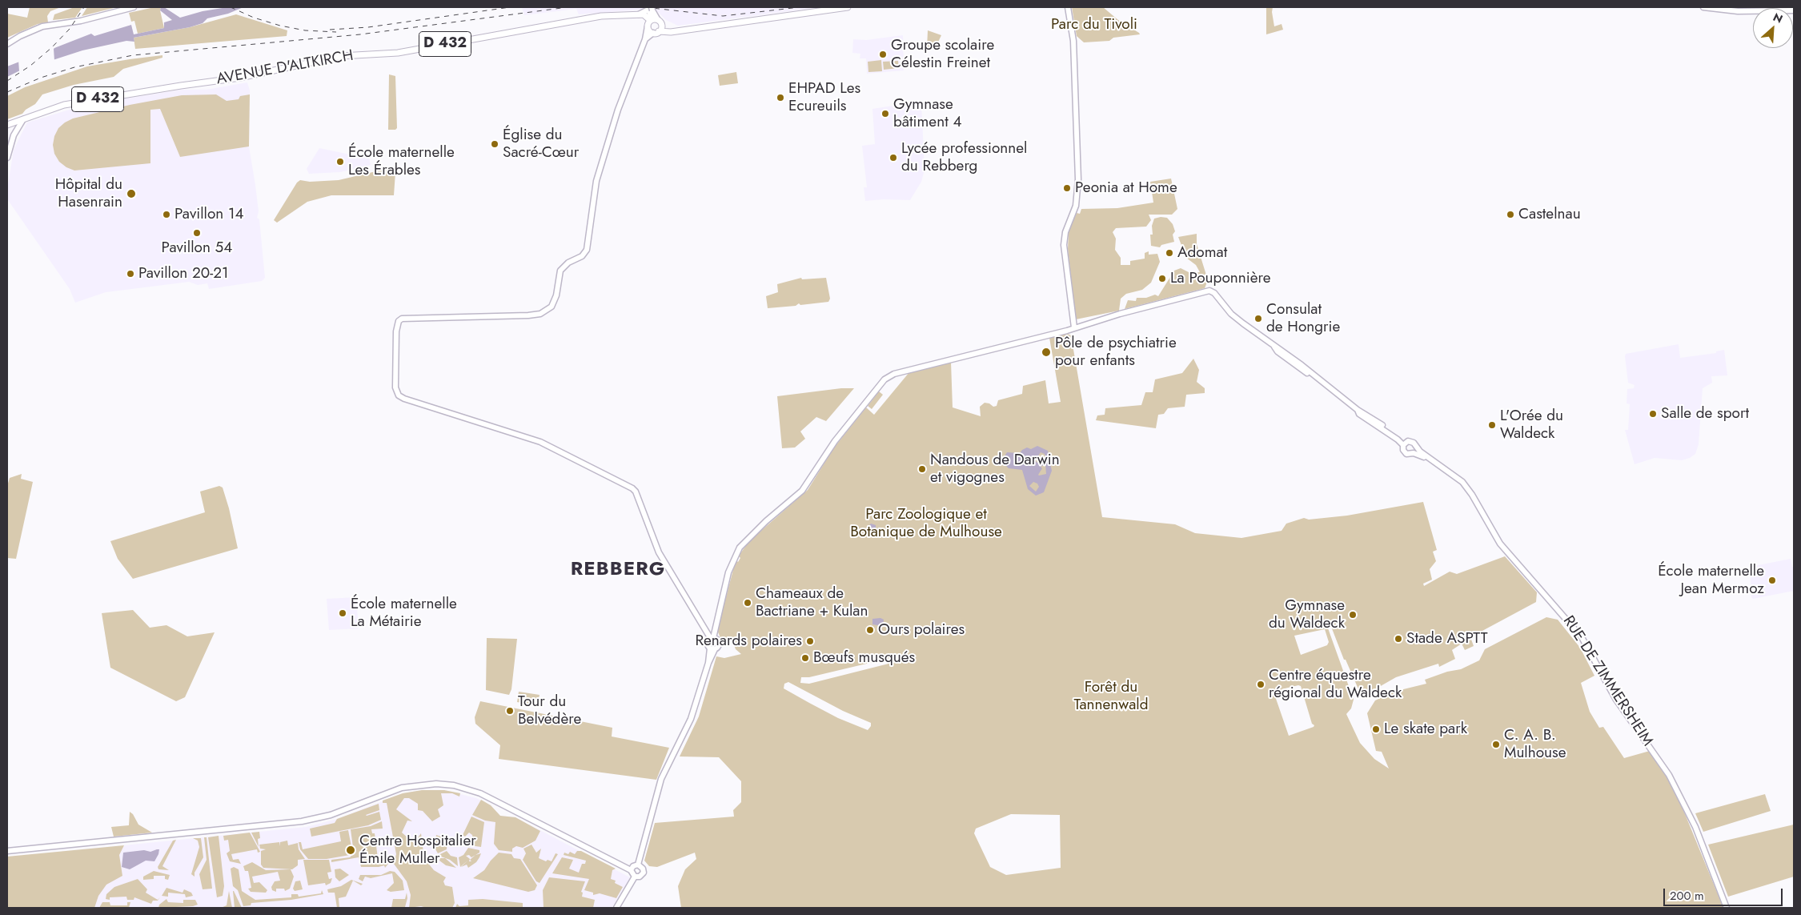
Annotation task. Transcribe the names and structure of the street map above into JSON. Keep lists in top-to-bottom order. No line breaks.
{"streets":{"main road":["D 432","AVENUE D'ALTKIRCH","RUE DE ZIMMERSHEIM"]},"districts":["REBBERG"],"parks":["Parc du Tivoli","Parc Zoologique et Botanique de Mulhouse","Forêt du Tannenwald"],"places":["Groupe scolaire Célestin Freinet","EHPAD Les Ecureuils","Gymnase bâtiment 4","Église du Sacré-Cœur","Lycée professionnel du Rebberg","École maternelle Les Érables","Peonia at Home","Hôpital du Hasenrain","Pavillon 14","Castelnau","Pavillon 54","Adomat","Pavillon 20-21","La Pouponnière","Consulat de Hongrie","Pôle de psychiatrie pour enfants","Salle de sport","L'Orée du Waldeck","Nandous de Darwin et vigognes","École maternelle Jean Mermoz","Chameaux de Bactriane + Kulan","École maternelle La Métairie","Gymnase du Waldeck","Ours polaires","Stade ASPTT","Renards polaires","Bœufs musqués","Centre équestre régional du Waldeck","Tour du Belvédère","Le skate park","C. A. B. Mulhouse","Centre Hospitalier Émile Muller"],"scale_bar":"200 m","north":"top right"}
